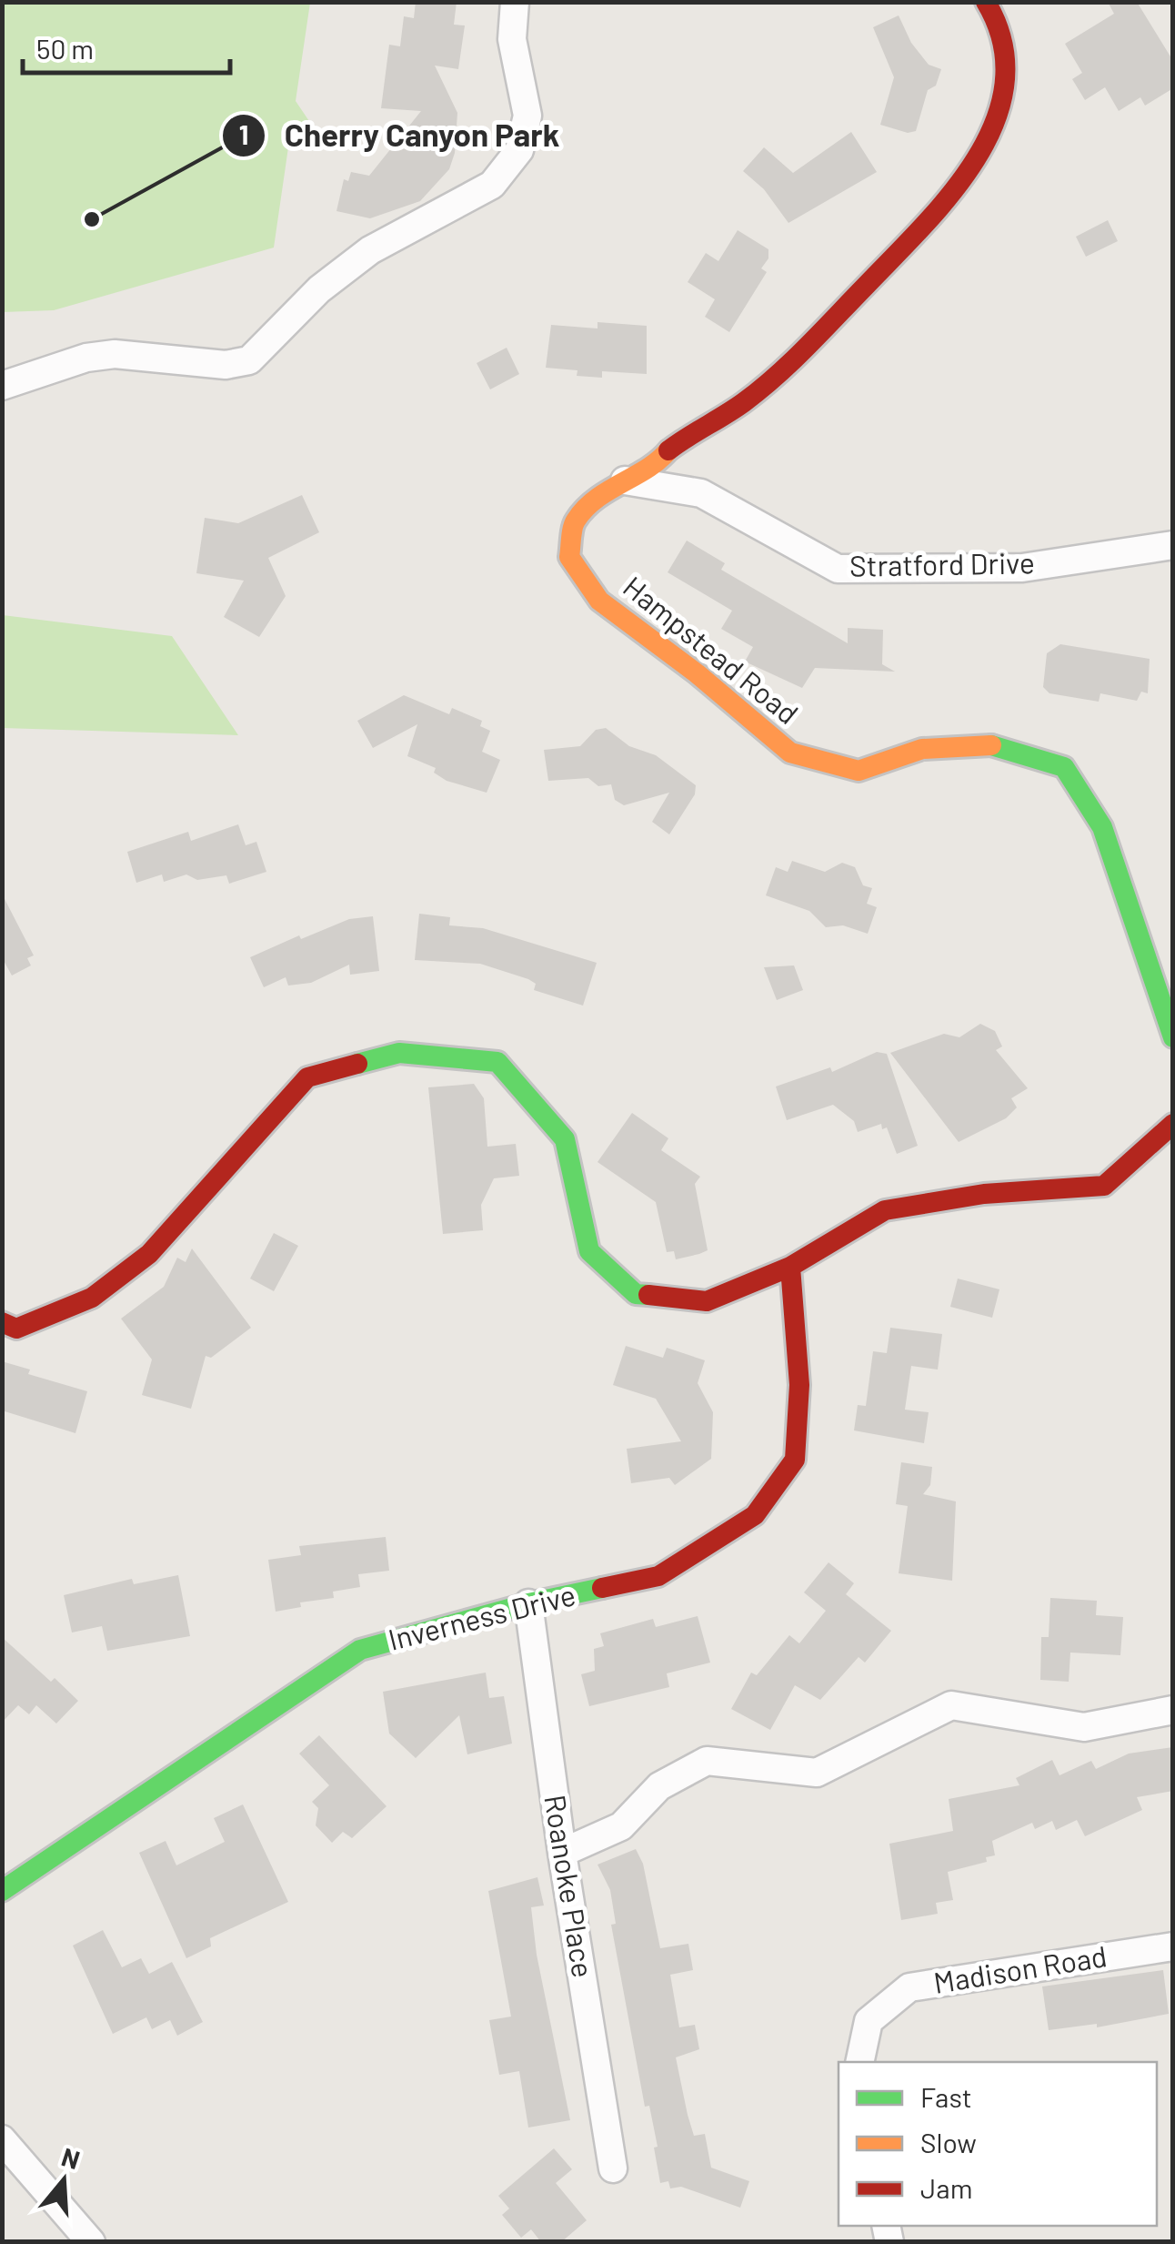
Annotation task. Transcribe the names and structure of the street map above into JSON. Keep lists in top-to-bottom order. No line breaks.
{"streets":{"street":["Stratford Drive","Hampstead Road","Inverness Drive","Roanoke Place","Madison Road"]},"crossings":[["Stratford Drive","Hampstead Road"],["Inverness Drive","Roanoke Place"]],"places":["Cherry Canyon Park"],"legend":["Fast","Slow","Jam"],"scale_bar":"50 m","north":"top"}
